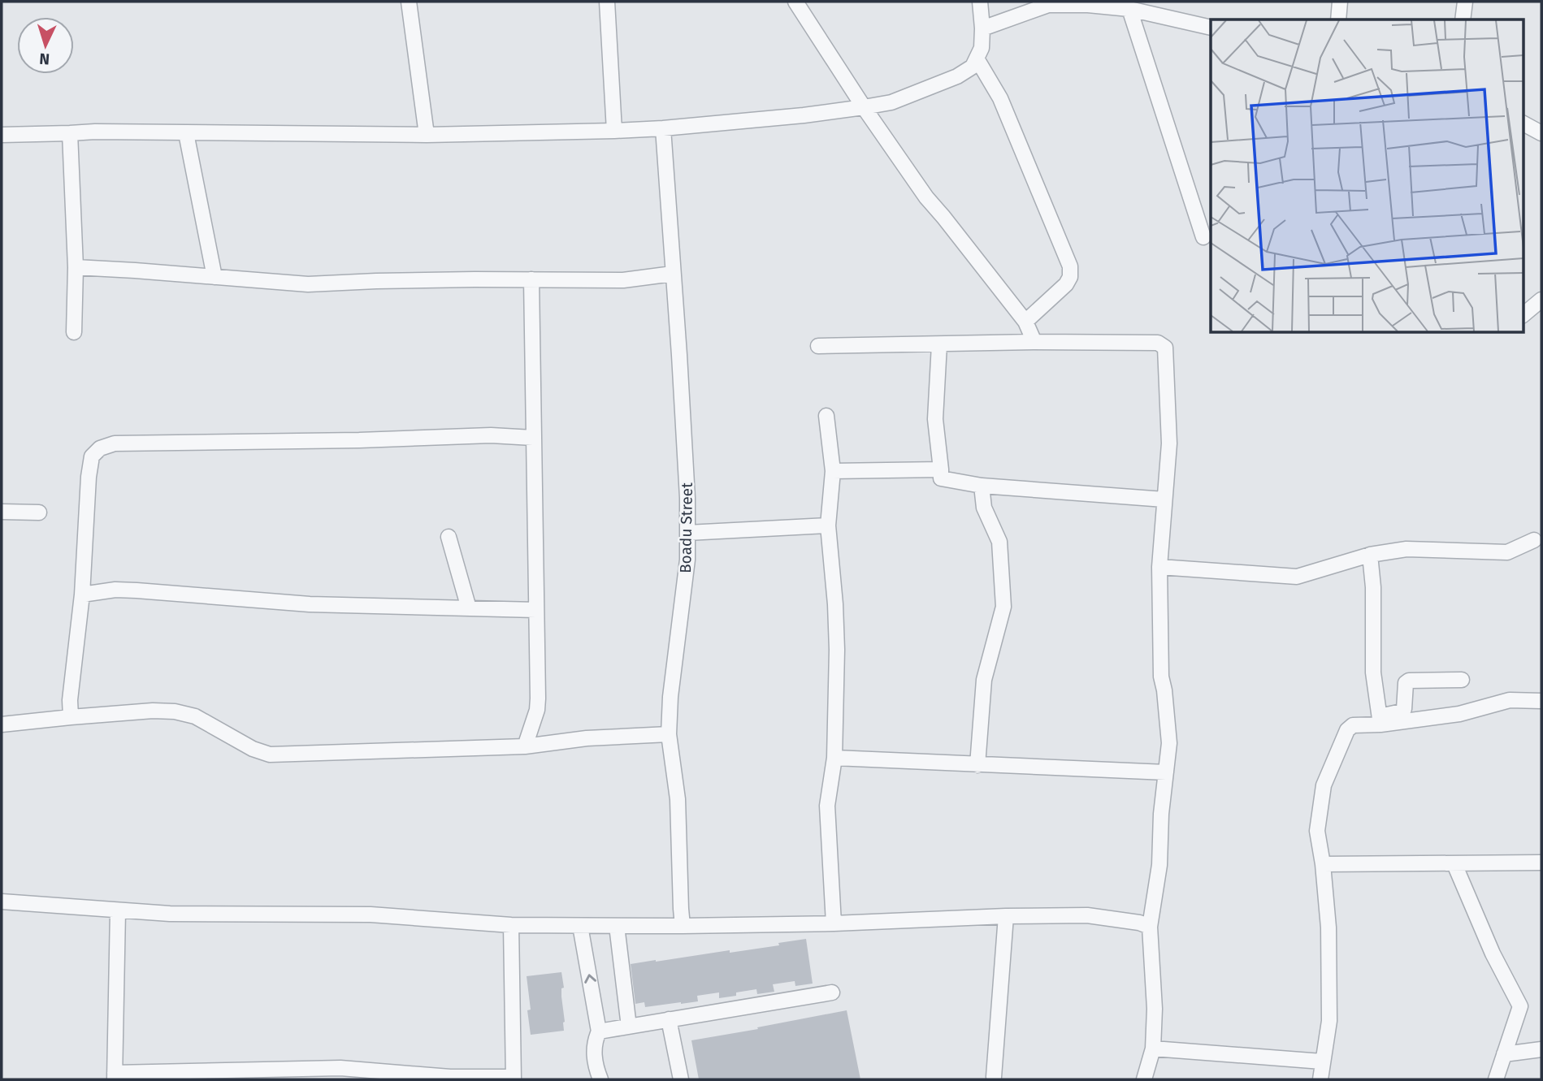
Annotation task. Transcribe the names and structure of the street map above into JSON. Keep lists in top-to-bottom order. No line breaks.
{"streets":{"street":["Boadu Street"]},"north":"bottom"}
